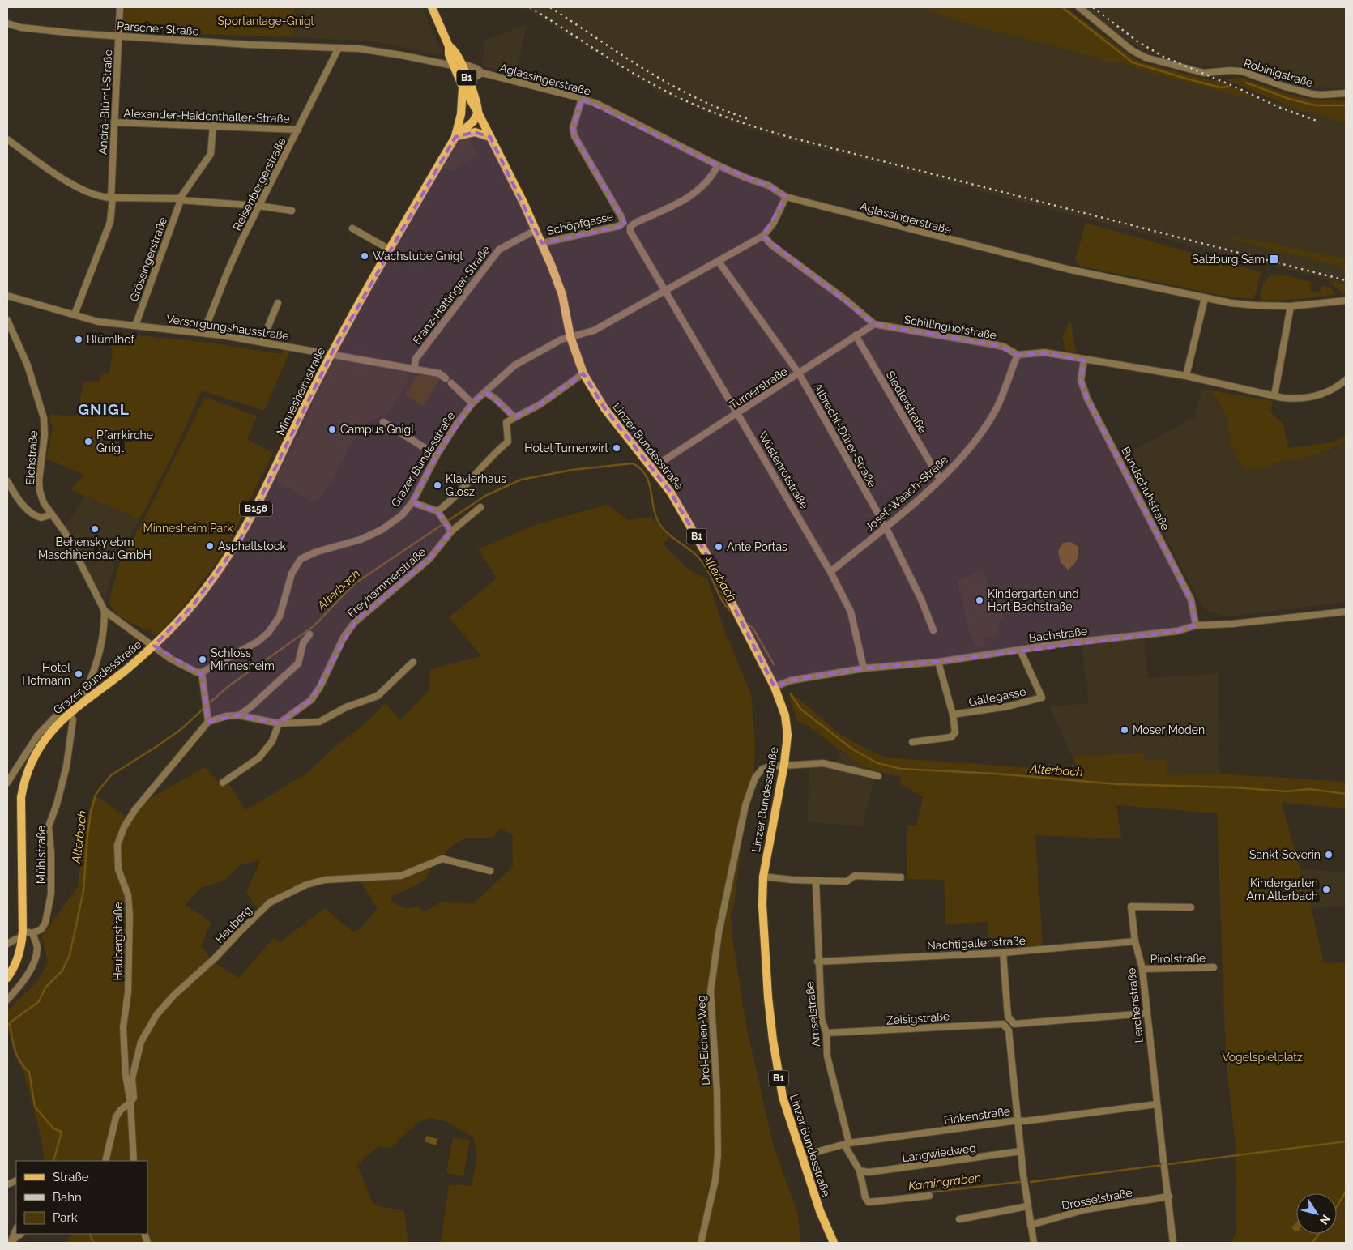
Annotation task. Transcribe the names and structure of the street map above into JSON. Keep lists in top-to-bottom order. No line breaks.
{"streets":{"main road":["B1","Minnesheimstraße","Linzer Bundesstraße","Grazer Bundesstraße","B158"],"street":["Parscher Straße","Robinigstraße","Aglassingerstraße","Andrä-Blüml-Straße","Alexander-Haidenthaller-Straße","Reisenbergerstraße","Schöpfgasse","Grössingerstraße","Franz-Hattinger-Straße","Versorgungshausstraße","Schillinghofstraße","Turnerstraße","Siedlerstraße","Albrecht-Dürer-Straße","Eichstraße","Wüstenrotstraße","Bundschuhstraße","Josef-Waach-Straße","Freyhammerstraße","Bachstraße","Gällegasse","Mühlstraße","Heuberg","Heubergstraße","Nachtigallenstraße","Pirolstraße","Lerchenstraße","Amselstraße","Zeisigstraße","Drei-Eichen-Weg","Finkenstraße","Langwiedweg","Drosselstraße"]},"crossings":[["Parscher Straße","Aglassingerstraße"],["Parscher Straße","Andrä-Blüml-Straße"],["Parscher Straße","Reisenbergerstraße"],["Parscher Straße","Linzer Bundesstraße"],["Aglassingerstraße","Schöpfgasse"],["Aglassingerstraße","Minnesheimstraße"],["Aglassingerstraße","Linzer Bundesstraße"],["Andrä-Blüml-Straße","Alexander-Haidenthaller-Straße"],["Andrä-Blüml-Straße","Versorgungshausstraße"],["Alexander-Haidenthaller-Straße","Reisenbergerstraße"],["Reisenbergerstraße","Grössingerstraße"],["Reisenbergerstraße","Versorgungshausstraße"],["Schöpfgasse","Linzer Bundesstraße"],["Schöpfgasse","Wüstenrotstraße"],["Grössingerstraße","Versorgungshausstraße"],["Franz-Hattinger-Straße","Versorgungshausstraße"],["Franz-Hattinger-Straße","Linzer Bundesstraße"],["Versorgungshausstraße","Minnesheimstraße"],["Schillinghofstraße","Turnerstraße"],["Schillinghofstraße","Josef-Waach-Straße"],["Turnerstraße","Siedlerstraße"],["Turnerstraße","Albrecht-Dürer-Straße"],["Turnerstraße","Linzer Bundesstraße"],["Turnerstraße","Wüstenrotstraße"],["Minnesheimstraße","Linzer Bundesstraße"],["Minnesheimstraße","Eichstraße"],["Minnesheimstraße","Grazer Bundesstraße"],["Siedlerstraße","Josef-Waach-Straße"],["Albrecht-Dürer-Straße","Josef-Waach-Straße"],["Linzer Bundesstraße","Grazer Bundesstraße"],["Linzer Bundesstraße","Bachstraße"],["Linzer Bundesstraße","Drei-Eichen-Weg"],["Linzer Bundesstraße","Finkenstraße"],["Eichstraße","Grazer Bundesstraße"],["Grazer Bundesstraße","Mühlstraße"],["Wüstenrotstraße","Josef-Waach-Straße"],["Wüstenrotstraße","Bachstraße"],["Bundschuhstraße","Bachstraße"],["Bachstraße","Gällegasse"],["Heuberg","Heubergstraße"],["Nachtigallenstraße","Lerchenstraße"],["Nachtigallenstraße","Amselstraße"],["Pirolstraße","Lerchenstraße"],["Lerchenstraße","Finkenstraße"],["Lerchenstraße","Drosselstraße"],["Amselstraße","Zeisigstraße"],["Amselstraße","Finkenstraße"],["Zeisigstraße","Finkenstraße"]],"districts":["GNIGL"],"water":["Alterbach","Kamingraben"],"parks":["Sportanlage-Gnigl","Minnesheim Park","Vogelspielplatz"],"places":{"other":["Wachstube Gnigl","Blümlhof","Campus Gnigl","Pfarrkirche Gnigl","Hotel Turnerwirt","Klavierhaus Glosz","Behensky ebm Maschinenbau GmbH","Asphaltstock","Ante Portas","Kindergarten und Hort Bachstraße","Schloss Minnesheim","Hotel Hofmann","Moser Moden","Sankt Severin","Kindergarten Am Alterbach"],"transit":["Salzburg Sam"]},"legend":["Straße","Bahn","Park"],"north":"bottom right"}
